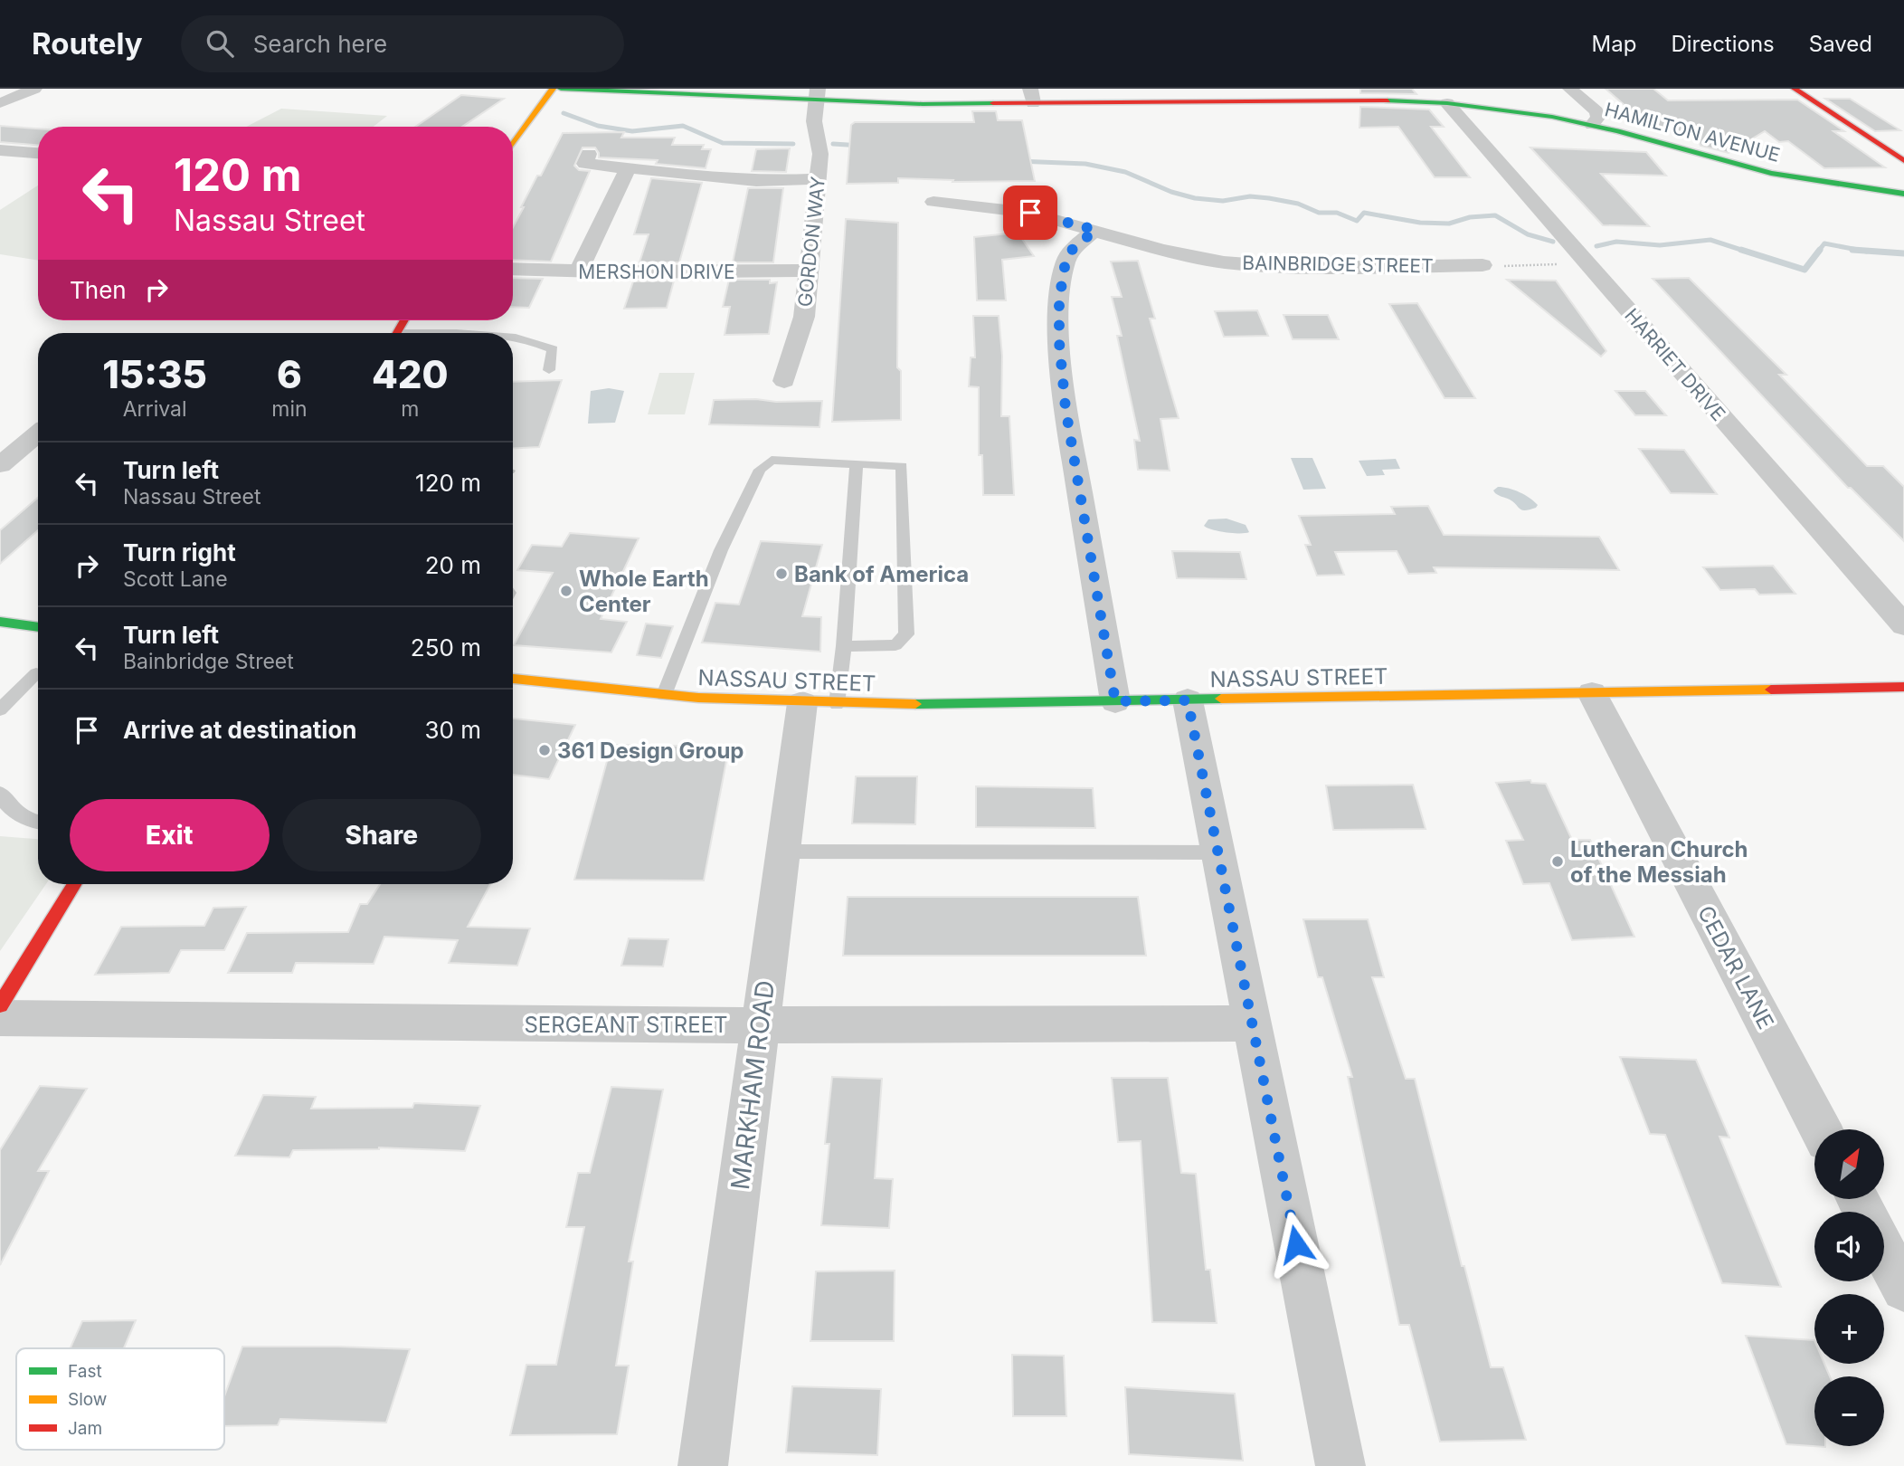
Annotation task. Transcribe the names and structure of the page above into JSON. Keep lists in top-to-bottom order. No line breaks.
{"streets":{"street":["HAMILTON AVENUE","GORDON WAY","BAINBRIDGE STREET","MERSHON DRIVE","HARRIET DRIVE","NASSAU STREET","CEDAR LANE","SERGEANT STREET","MARKHAM ROAD"]},"crossings":[["HAMILTON AVENUE","GORDON WAY"],["HAMILTON AVENUE","HARRIET DRIVE"],["GORDON WAY","MERSHON DRIVE"],["NASSAU STREET","CEDAR LANE"],["NASSAU STREET","MARKHAM ROAD"],["SERGEANT STREET","MARKHAM ROAD"]],"places":["Bank of America","Whole Earth Center","361 Design Group","Lutheran Church of the Messiah"],"legend":["Fast","Slow","Jam"],"north":"top right","page":{"header":"Routely","search":"Search here","nav":["Map","Directions","Saved"],"turn":["120 m","Nassau Street"],"then":"Then","eta":["15:35","Arrival","6","min","420","m"],"list":[{"name":"Turn left","note":"Nassau Street","value":"120 m"},{"name":"Turn right","note":"Scott Lane","value":"20 m"},{"name":"Turn left","note":"Bainbridge Street","value":"250 m"},{"name":"Arrive at destination","value":"30 m"}],"buttons":["Exit","Share"],"map_buttons":["+","−"]}}
